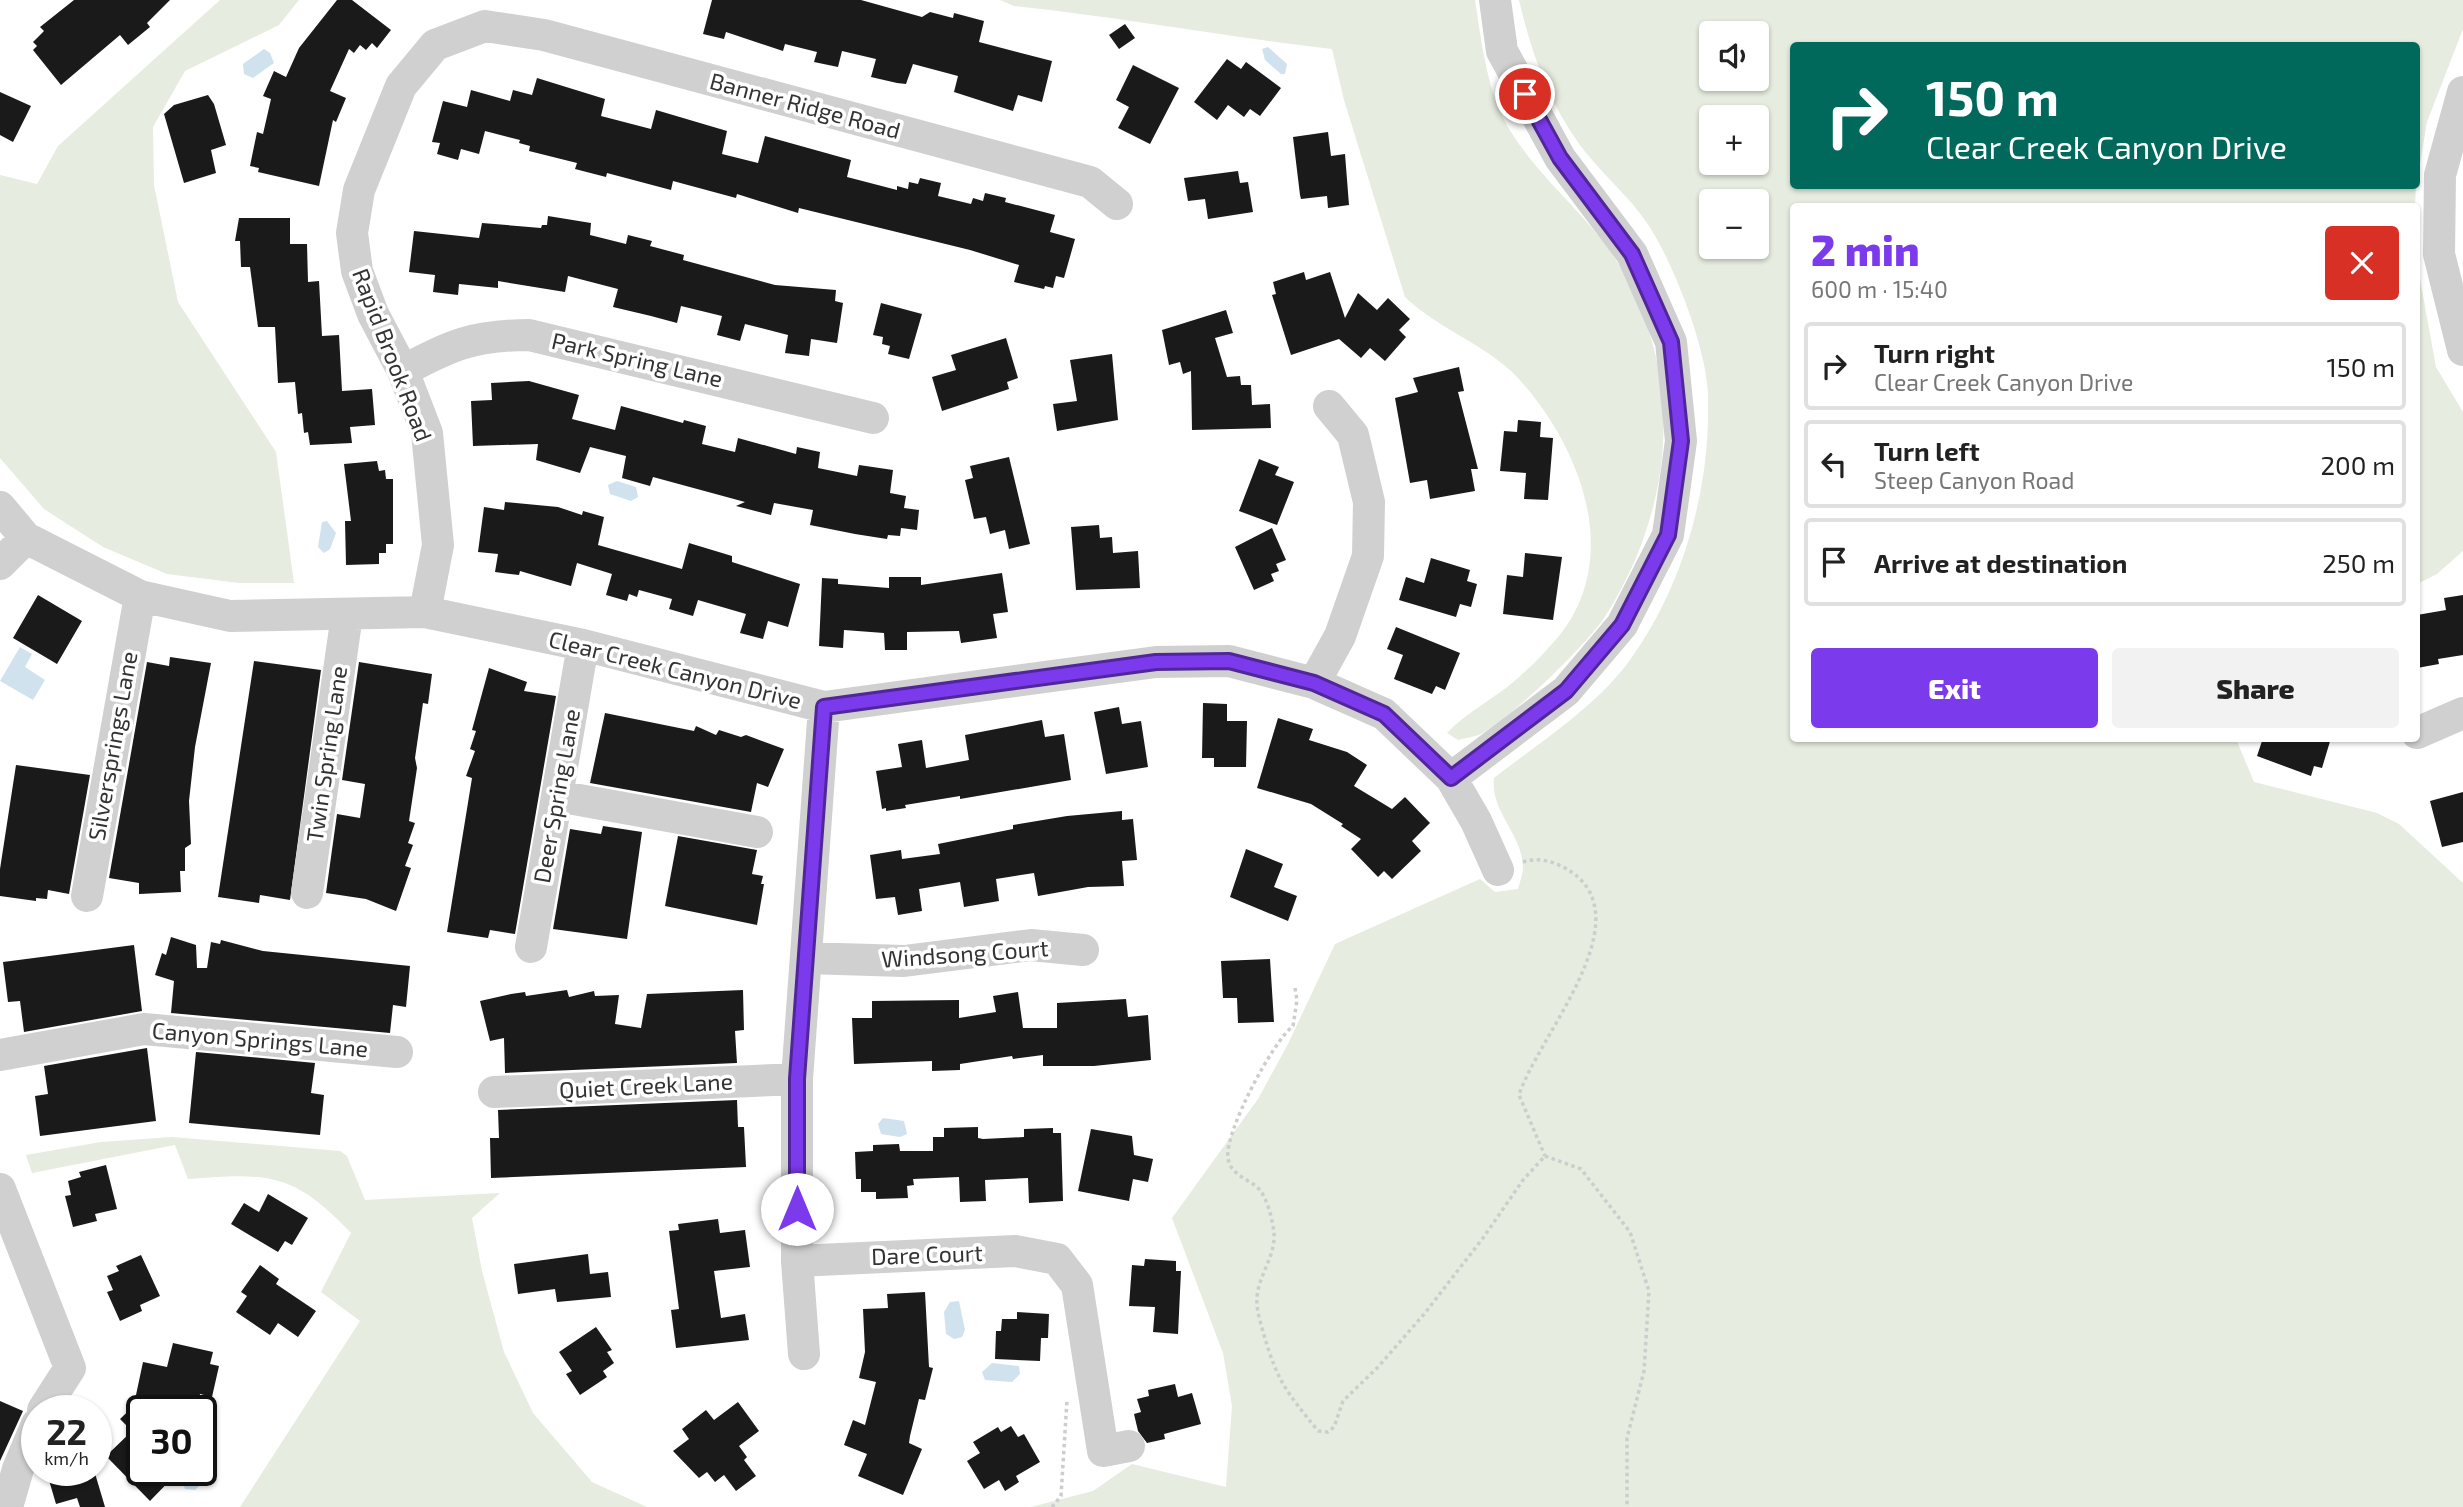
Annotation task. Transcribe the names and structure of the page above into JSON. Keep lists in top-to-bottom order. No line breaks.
{"streets":{"street":["Banner Ridge Road","Rapid Brook Road","Park Spring Lane","Clear Creek Canyon Drive","Silversprings Lane","Twin Spring Lane","Deer Spring Lane","Windsong Court","Canyon Springs Lane","Quiet Creek Lane","Dare Court"]},"crossings":[["Banner Ridge Road","Rapid Brook Road"],["Rapid Brook Road","Park Spring Lane"],["Rapid Brook Road","Clear Creek Canyon Drive"],["Clear Creek Canyon Drive","Silversprings Lane"],["Clear Creek Canyon Drive","Twin Spring Lane"],["Clear Creek Canyon Drive","Deer Spring Lane"]],"page":{"map_buttons":["+","−"],"turn":["150 m","Clear Creek Canyon Drive"],"heading":["2 min","600 m · 15:40"],"list":[{"name":"Turn right","note":"Clear Creek Canyon Drive","value":"150 m"},{"name":"Turn left","note":"Steep Canyon Road","value":"200 m"},{"name":"Arrive at destination","value":"250 m"}],"buttons":["Exit","Share"],"speed":"22 km/h","limit":"30"}}
